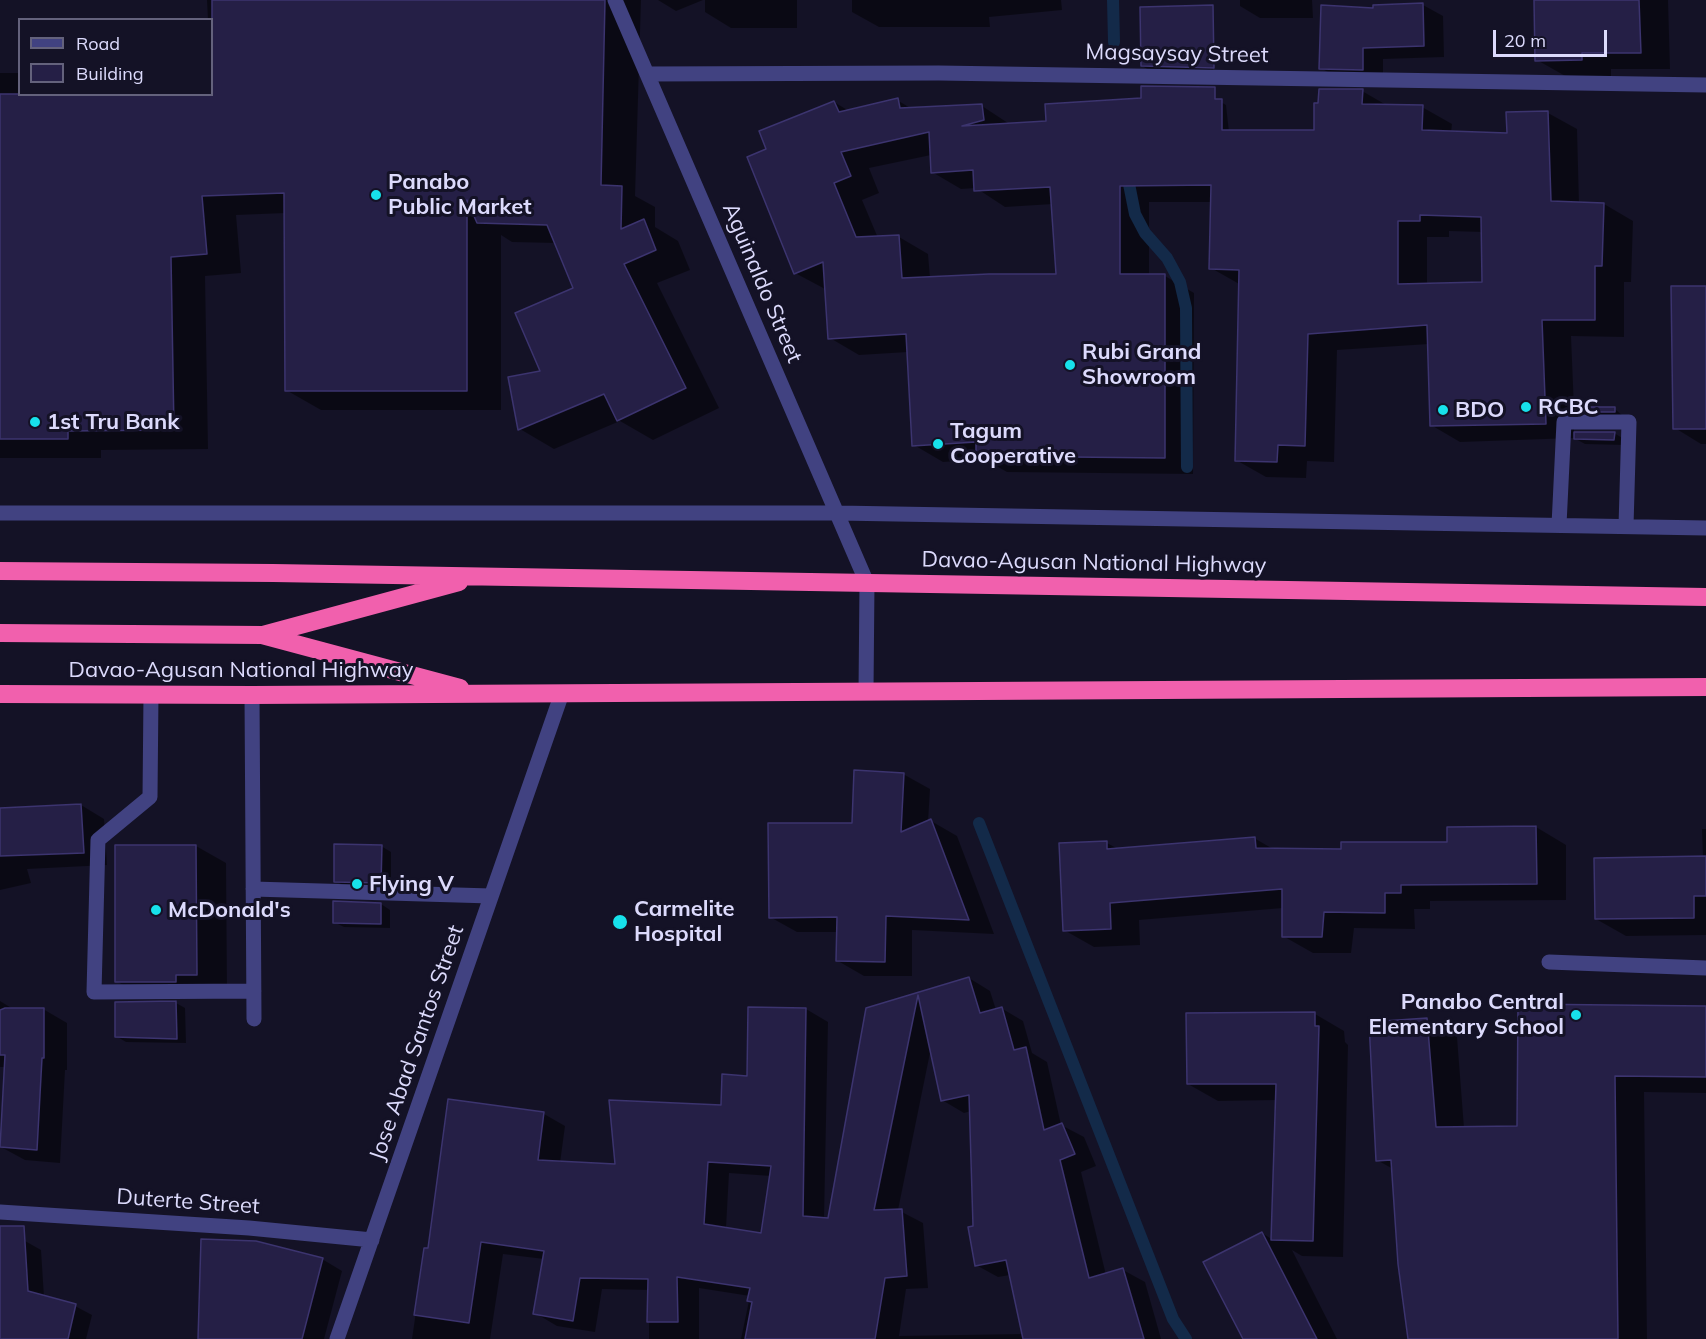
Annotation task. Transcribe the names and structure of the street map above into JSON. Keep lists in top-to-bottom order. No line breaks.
{"streets":{"highway":["Davao-Agusan National Highway"],"street":["Magsaysay Street","Aguinaldo Street","Jose Abad Santos Street","Duterte Street"]},"crossings":[["Magsaysay Street","Aguinaldo Street"],["Aguinaldo Street","Davao-Agusan National Highway"],["Davao-Agusan National Highway","Jose Abad Santos Street"],["Jose Abad Santos Street","Duterte Street"]],"places":["Panabo Public Market","Rubi Grand Showroom","RCBC","BDO","1st Tru Bank","Tagum Cooperative","Flying V","McDonald's","Carmelite Hospital","Panabo Central Elementary School"],"legend":["Road","Building"],"scale_bar":"20 m"}
